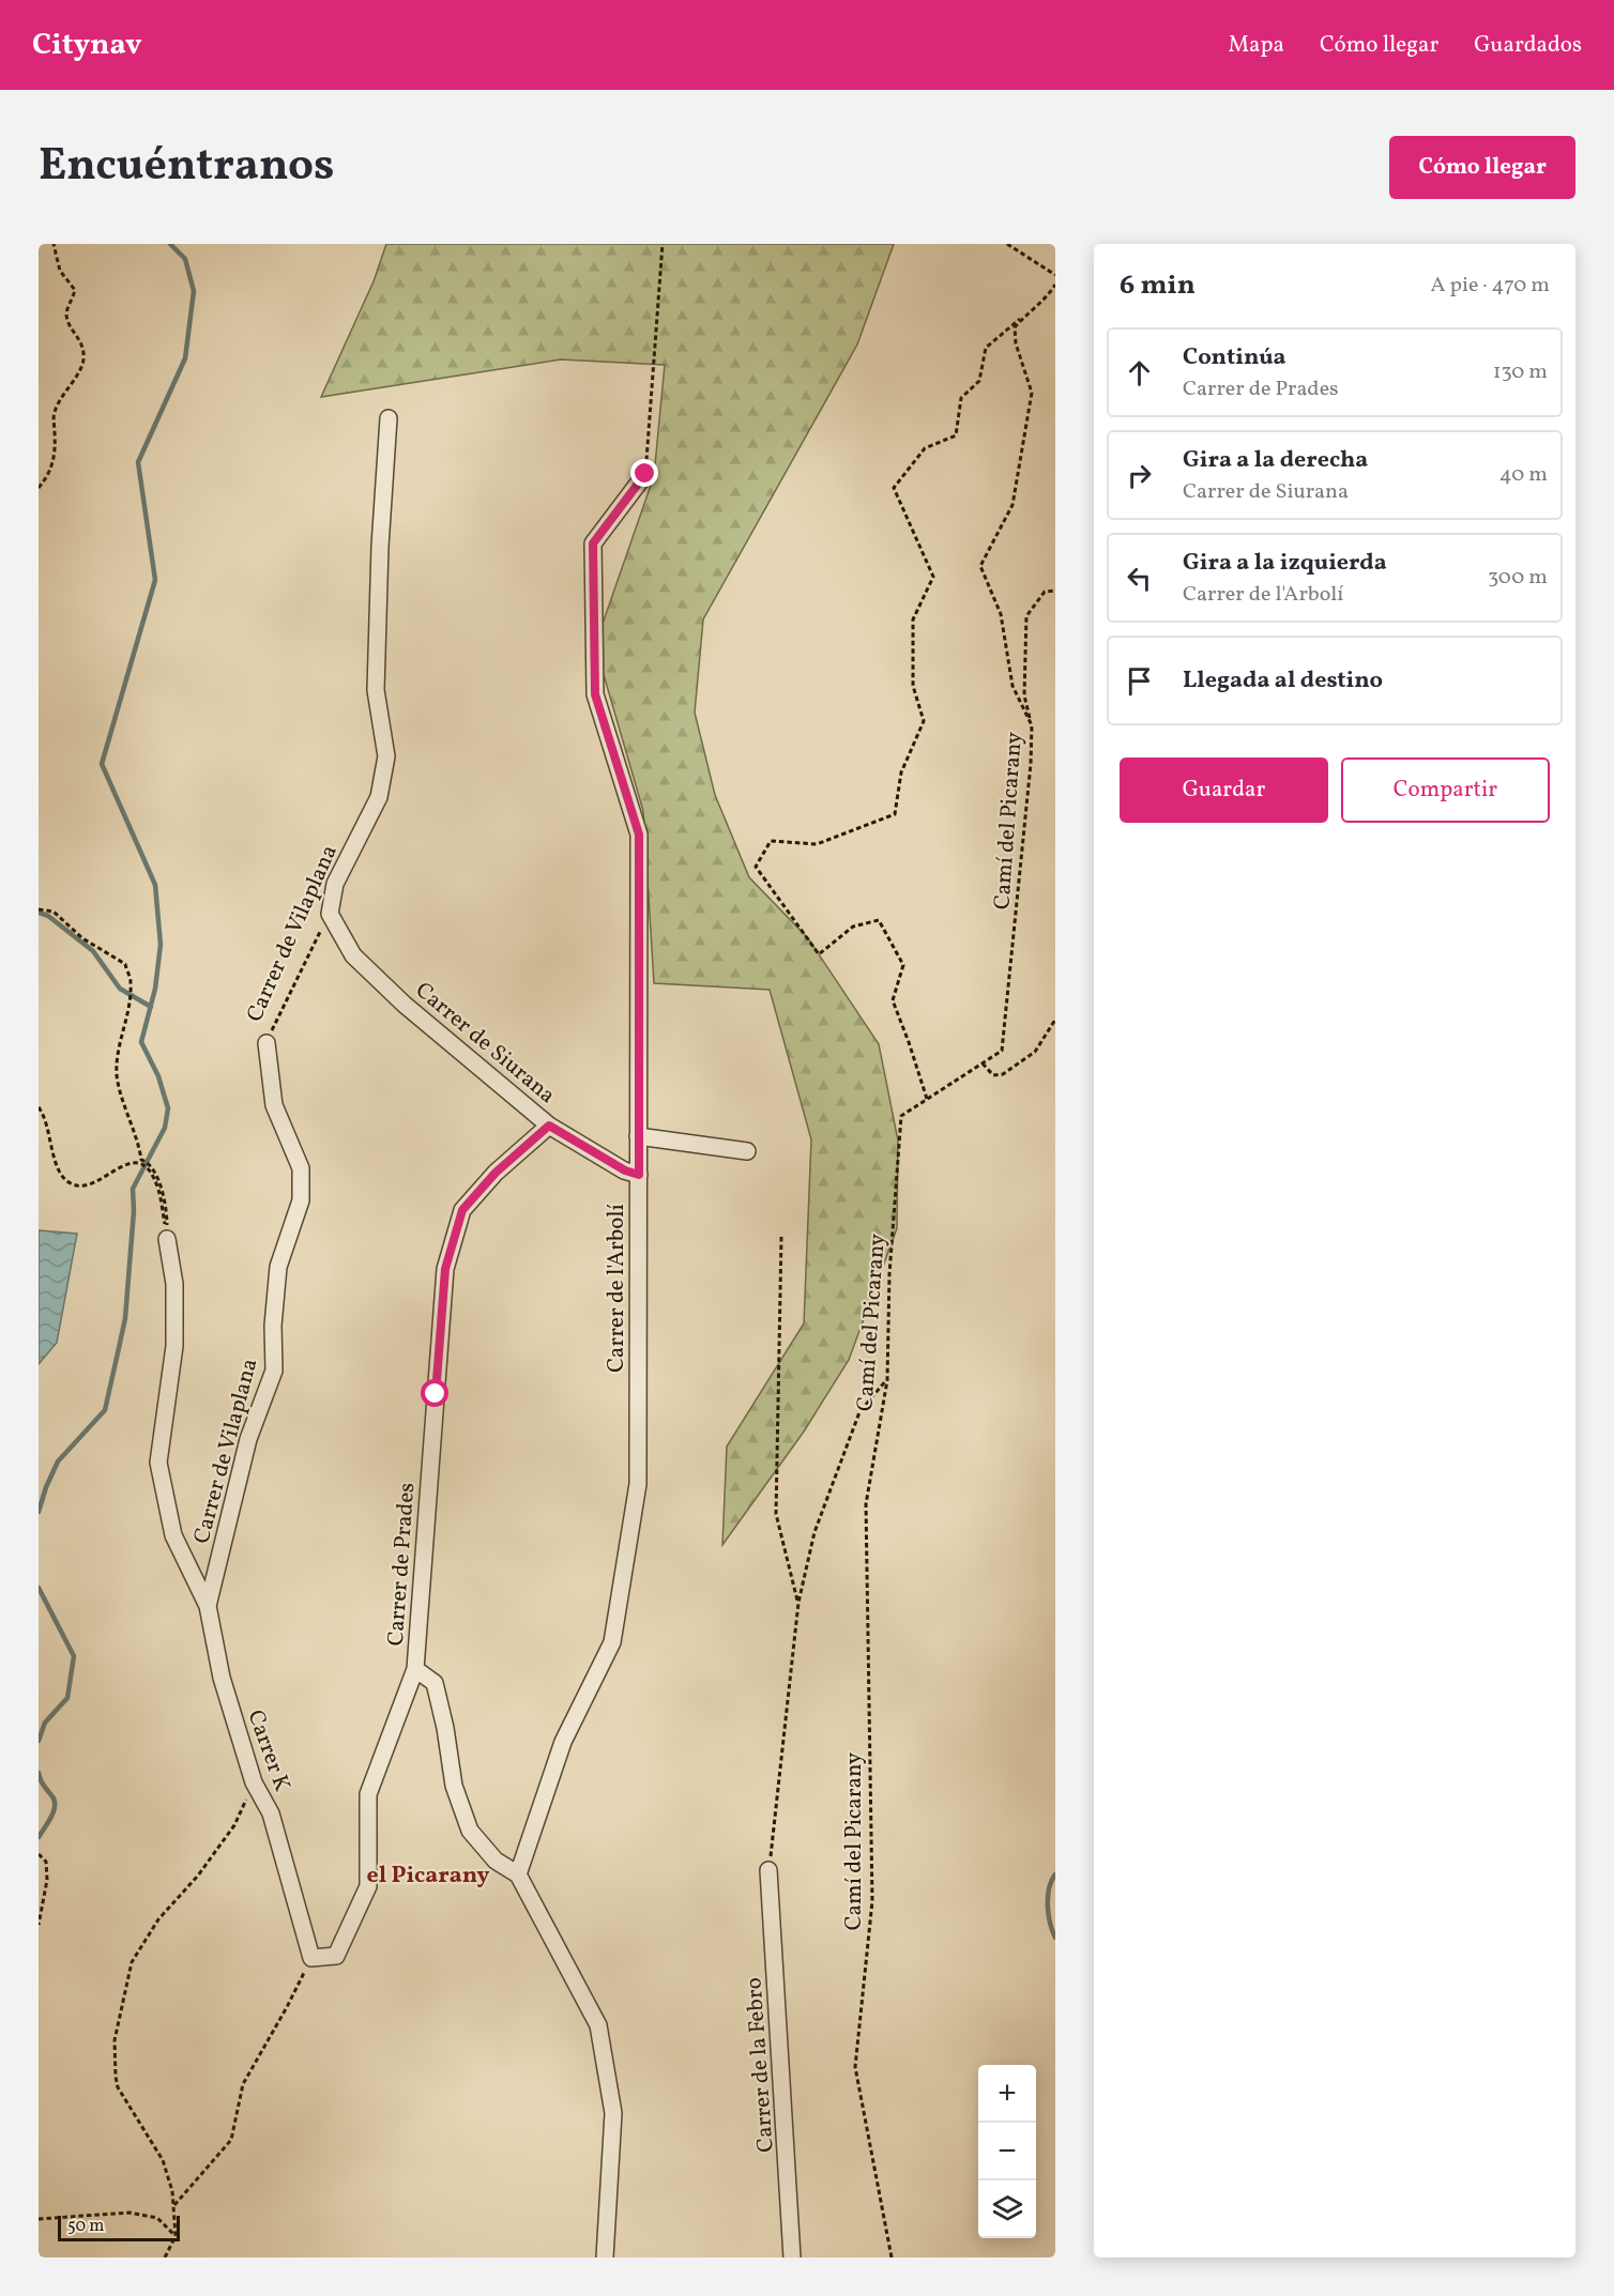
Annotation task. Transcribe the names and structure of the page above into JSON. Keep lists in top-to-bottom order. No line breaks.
{"streets":{"street":["Carrer de Vilaplana","Carrer de Siurana","Carrer de l'Arbolí","Carrer de Prades","Carrer K","Carrer de la Febro"],"path":["Camí del Picarany"]},"crossings":[["Carrer de Vilaplana","Carrer de Siurana"],["Carrer de Vilaplana","Carrer K"],["Carrer de Siurana","Carrer de l'Arbolí"],["Carrer de Siurana","Carrer de Prades"],["Carrer de l'Arbolí","Carrer de Prades"]],"districts":["el Picarany"],"scale_bar":"50 m","page":{"header":"Citynav","nav":["Mapa","Cómo llegar","Guardados"],"title":"Encuéntranos","buttons":["Cómo llegar",["Guardar","Compartir"]],"heading":["6 min","A pie · 470 m"],"list":[["Continúa","Carrer de Prades","130 m"],["Gira a la derecha","Carrer de Siurana","40 m"],["Gira a la izquierda","Carrer de l'Arbolí","300 m"],"Llegada al destino"],"map_buttons":["+","−"],"scale":"50 m"}}
